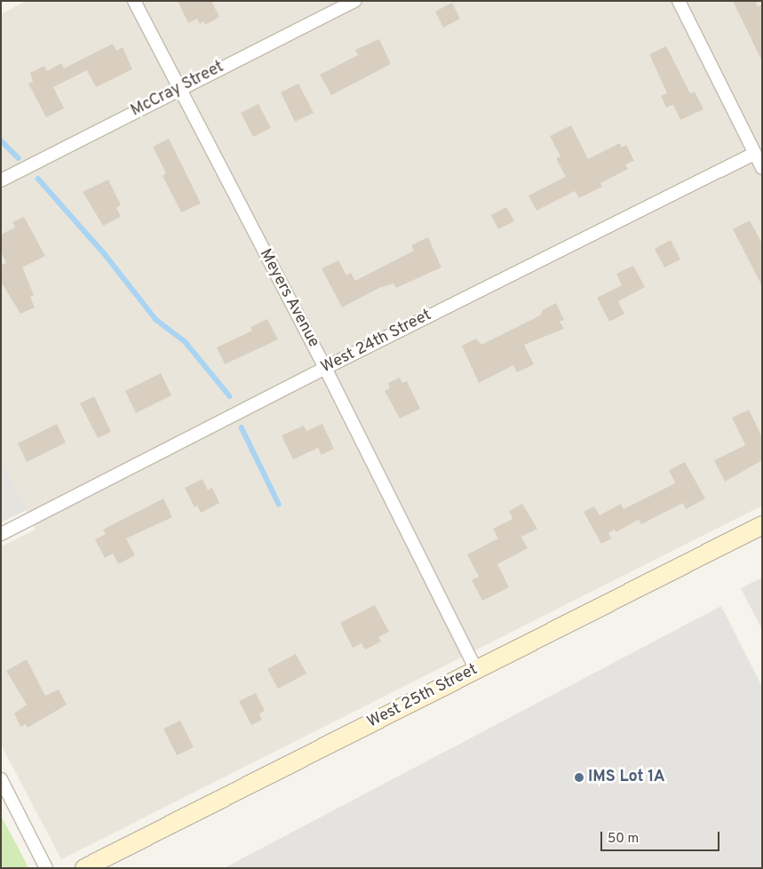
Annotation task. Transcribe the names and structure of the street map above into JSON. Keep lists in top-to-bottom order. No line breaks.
{"streets":{"main road":["West 25th Street"],"street":["McCray Street","Meyers Avenue","West 24th Street"]},"crossings":[["McCray Street","Meyers Avenue"],["Meyers Avenue","West 24th Street"],["Meyers Avenue","West 25th Street"]],"places":["IMS Lot 1A"],"scale_bar":"50 m"}
